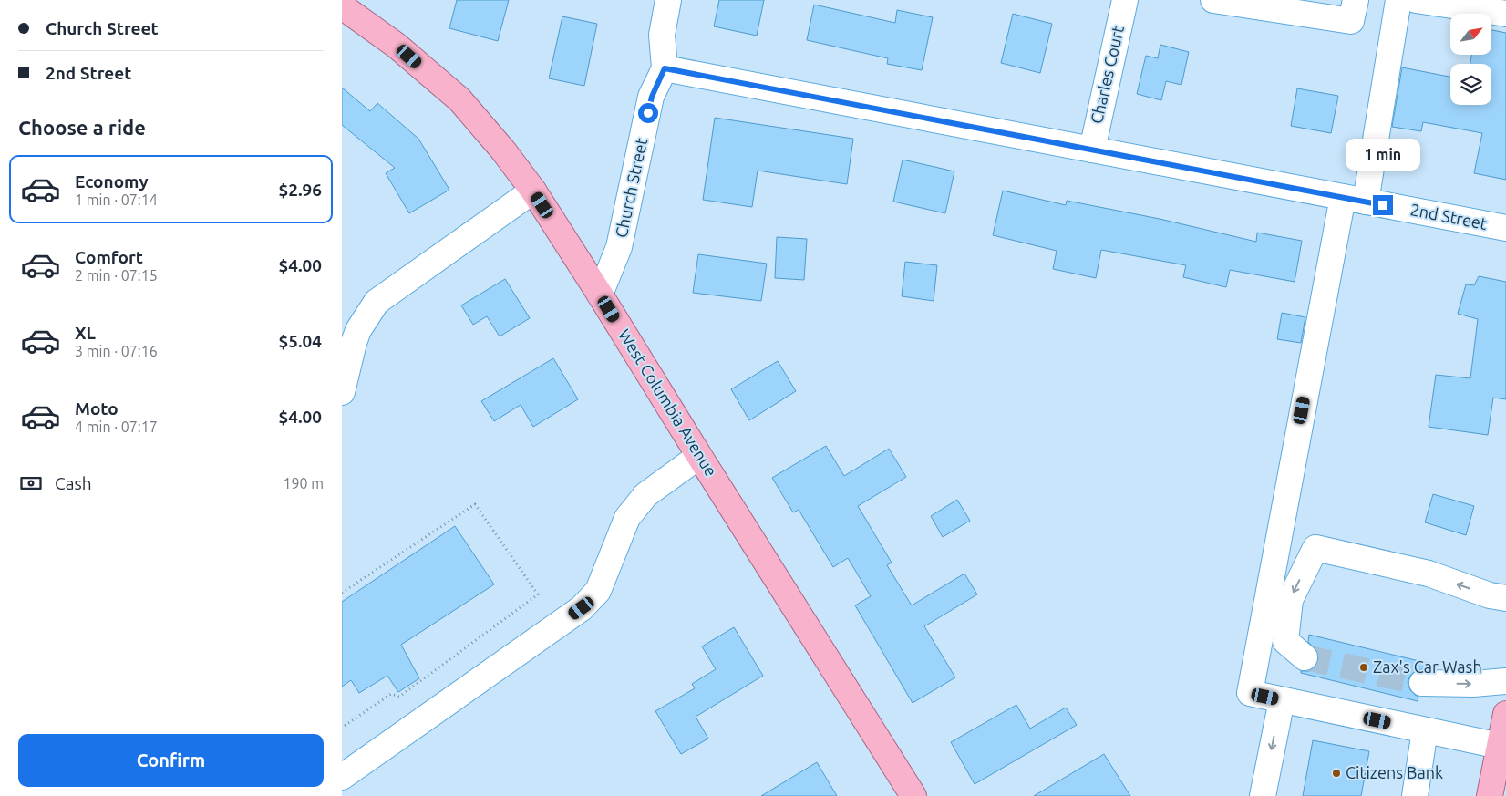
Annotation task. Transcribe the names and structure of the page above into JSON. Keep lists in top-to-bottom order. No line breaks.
{"streets":{"main road":["West Columbia Avenue"],"street":["Charles Court","Church Street","2nd Street"]},"crossings":[["Charles Court","2nd Street"],["Church Street","2nd Street"],["Church Street","West Columbia Avenue"]],"places":["Zax's Car Wash","Citizens Bank"],"north":"top right","page":{"banner":["Church Street","2nd Street"],"heading":"Choose a ride","bubble":"1 min","list":[{"name":"Economy","note":"1 min · 07:14","value":"$2.96"},{"name":"Comfort","note":"2 min · 07:15","value":"$4.00"},{"name":"XL","note":"3 min · 07:16","value":"$5.04"},{"name":"Moto","note":"4 min · 07:17","value":"$4.00"}],"pay":["Cash","190 m"],"buttons":"Confirm"}}
